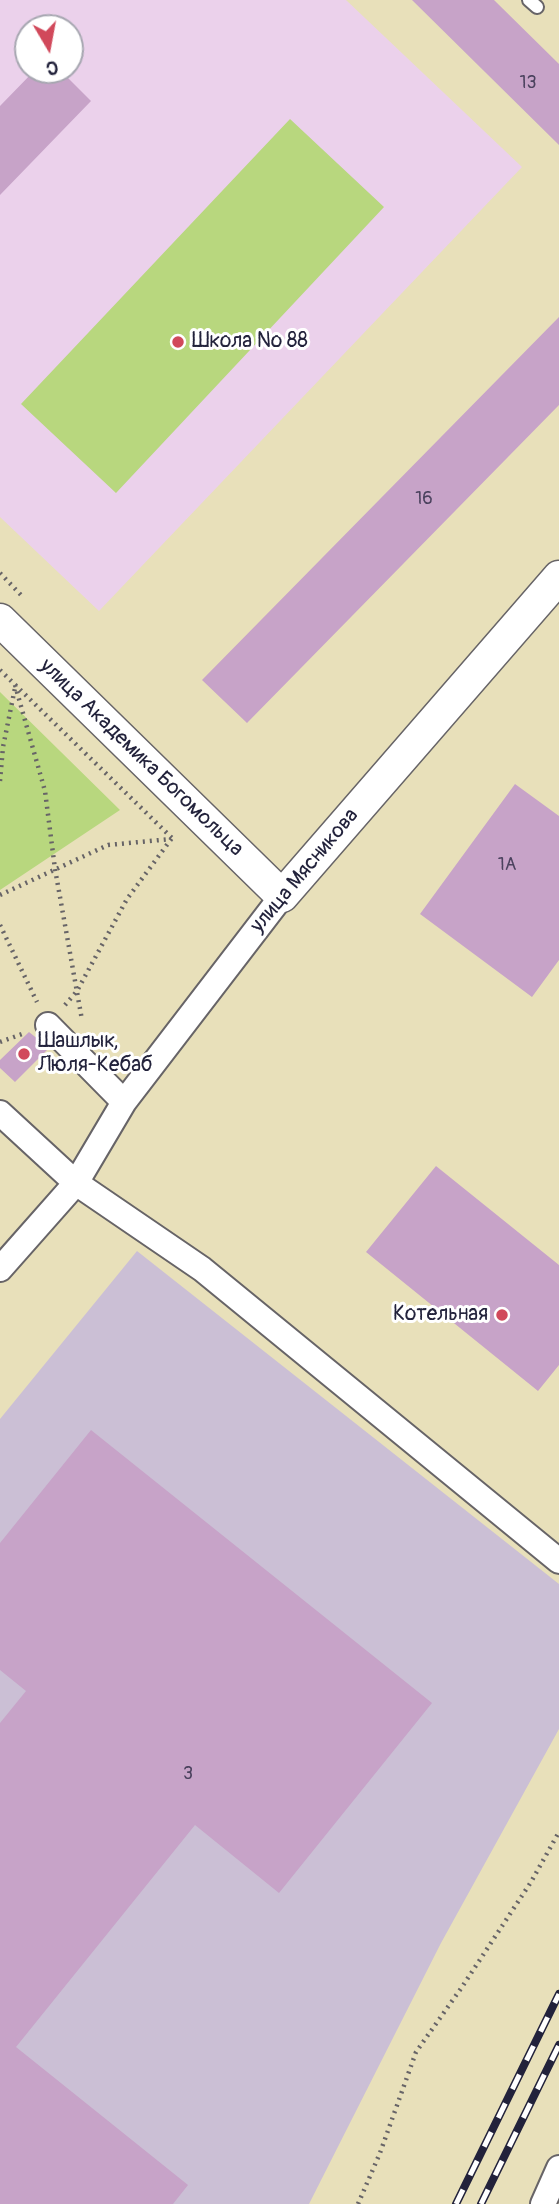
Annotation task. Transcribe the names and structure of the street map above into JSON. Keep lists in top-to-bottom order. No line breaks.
{"streets":{"street":["улица Академика Богомольца","улица Мясникова"]},"crossings":[["улица Академика Богомольца","улица Мясникова"]],"places":["Школа № 88","Шашлык, Люля-Кебаб","Котельная"],"house_numbers":["13","16","1А","3"],"north":"bottom"}
